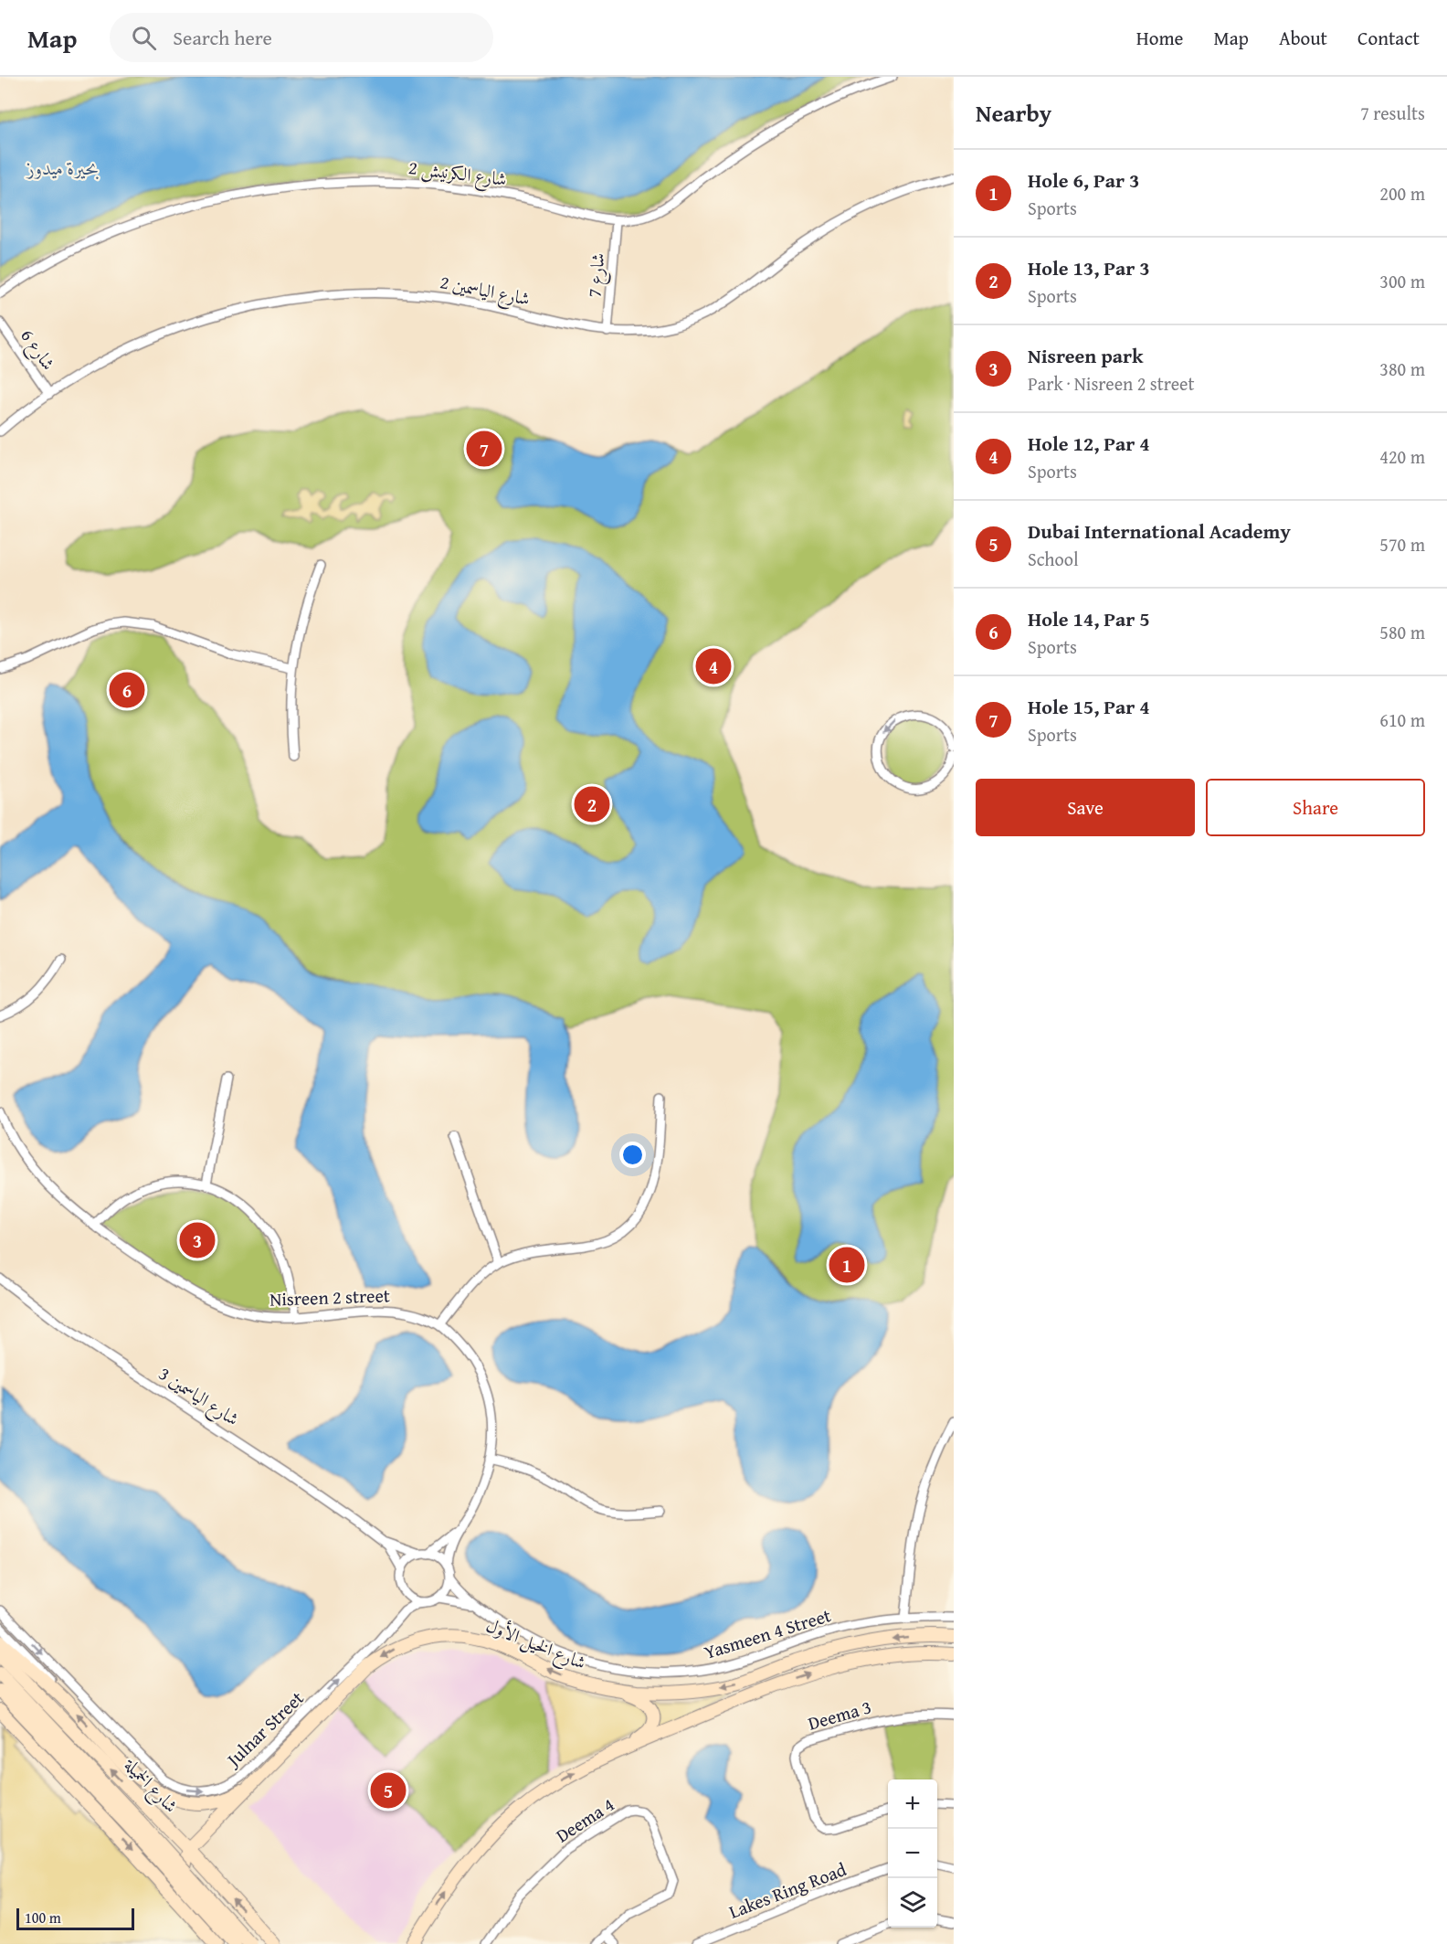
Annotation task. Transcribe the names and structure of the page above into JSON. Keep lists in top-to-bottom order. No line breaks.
{"streets":{"main road":["شارع الخيل الأول","شارع الخميلة"],"street":["شارع الكرنيش 2","شارع 7","شارع الياسمين 2","شارع 6","Nisreen 2 street","شارع الياسمين 3","Yasmeen 4 Street","Deema 3","Julnar Street","Deema 4","Lakes Ring Road"]},"crossings":[["شارع الكرنيش 2","شارع 7"],["شارع 7","شارع الياسمين 2"],["شارع الياسمين 2","شارع 6"],["Nisreen 2 street","شارع الياسمين 3"],["Nisreen 2 street","Julnar Street"],["شارع الياسمين 3","Julnar Street"],["شارع الخيل الأول","شارع الخميلة"]],"water":["بحيرة ميدوز"],"scale_bar":"100 m","page":{"header":"Map","search":"Search here","nav":["Home","Map","About","Contact"],"heading":["Nearby","7 results"],"list":[{"mark":"1","name":"Hole 6, Par 3","note":"Sports","value":"200 m"},{"mark":"2","name":"Hole 13, Par 3","note":"Sports","value":"300 m"},{"mark":"3","name":"Nisreen park","note":"Park · Nisreen 2 street","value":"380 m"},{"mark":"4","name":"Hole 12, Par 4","note":"Sports","value":"420 m"},{"mark":"5","name":"Dubai International Academy","note":"School","value":"570 m"},{"mark":"6","name":"Hole 14, Par 5","note":"Sports","value":"580 m"},{"mark":"7","name":"Hole 15, Par 4","note":"Sports","value":"610 m"}],"pins":["7","4","6","2","3","1","5"],"buttons":["Save","Share"],"map_buttons":["+","−"],"scale":"100 m"}}
